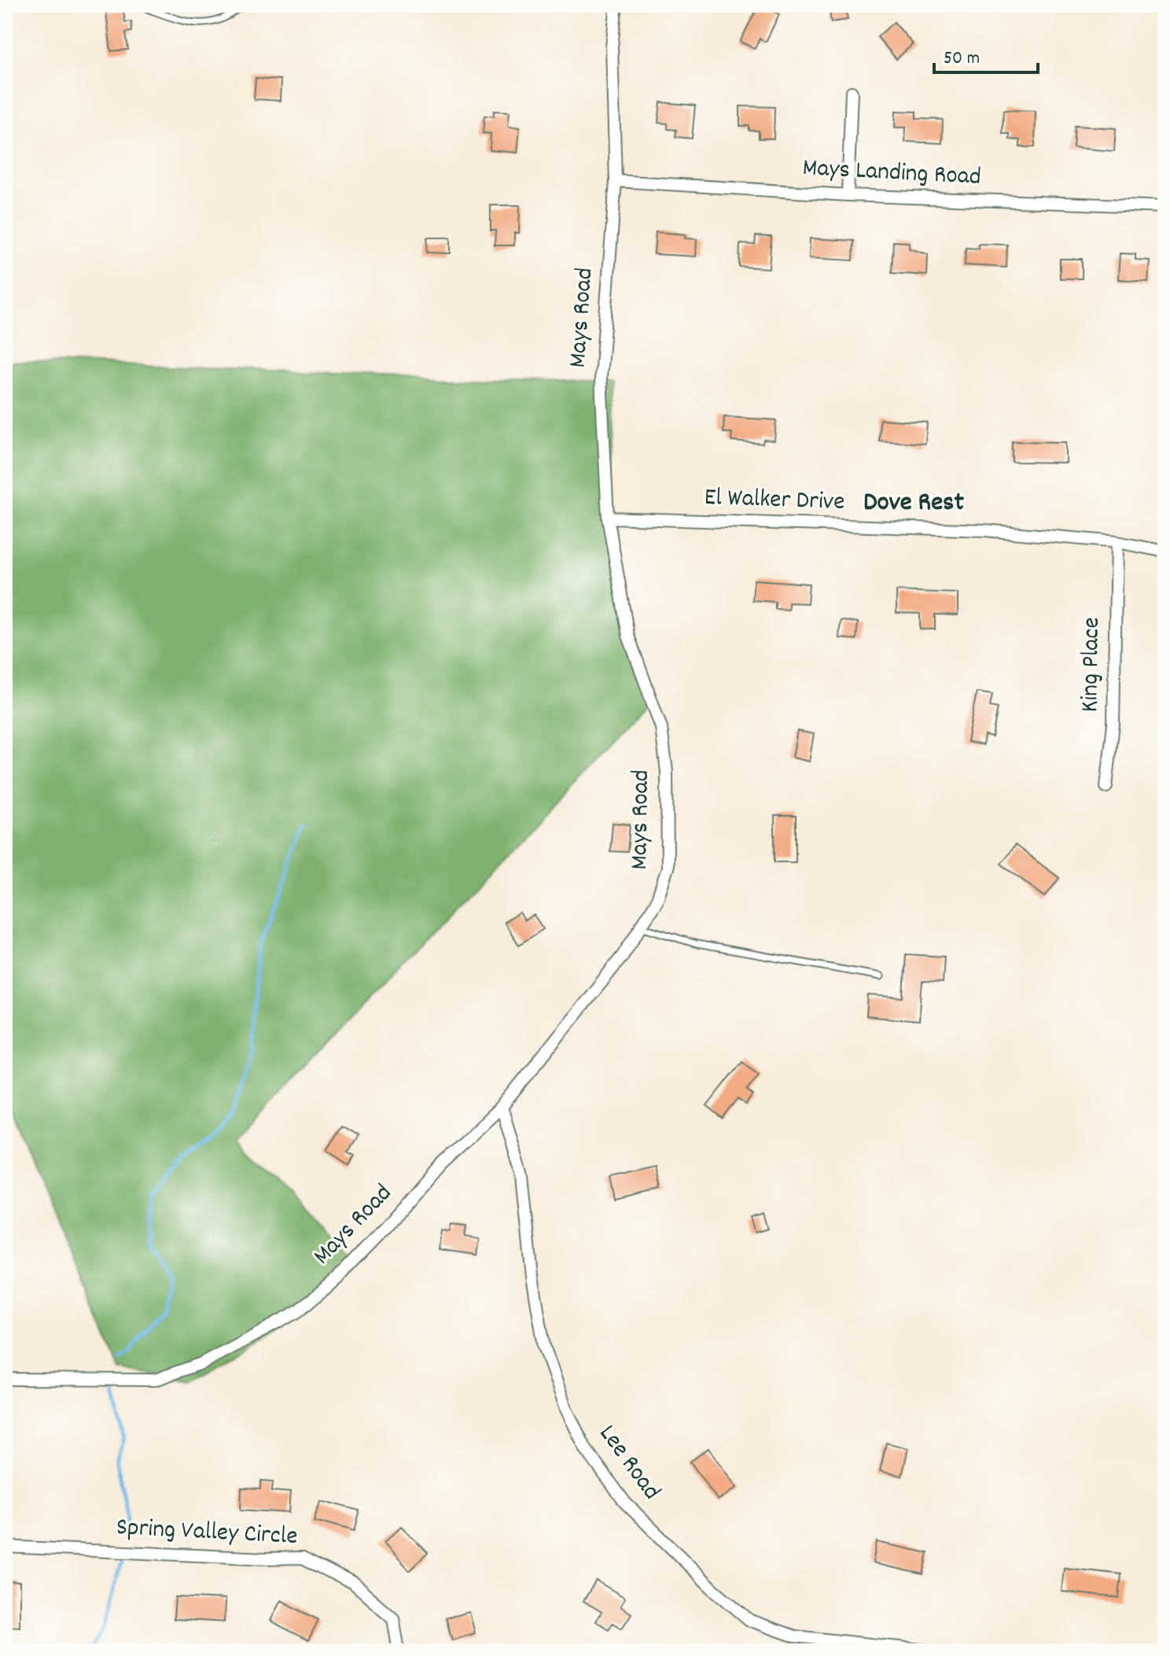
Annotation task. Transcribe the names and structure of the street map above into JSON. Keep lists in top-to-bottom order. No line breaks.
{"streets":{"street":["Mays Landing Road","Mays Road","El Walker Drive","King Place","Lee Road","Spring Valley Circle"]},"crossings":[["Mays Landing Road","Mays Road"],["Mays Road","El Walker Drive"],["Mays Road","Lee Road"],["El Walker Drive","King Place"]],"districts":["Dove Rest"],"scale_bar":"50 m"}
